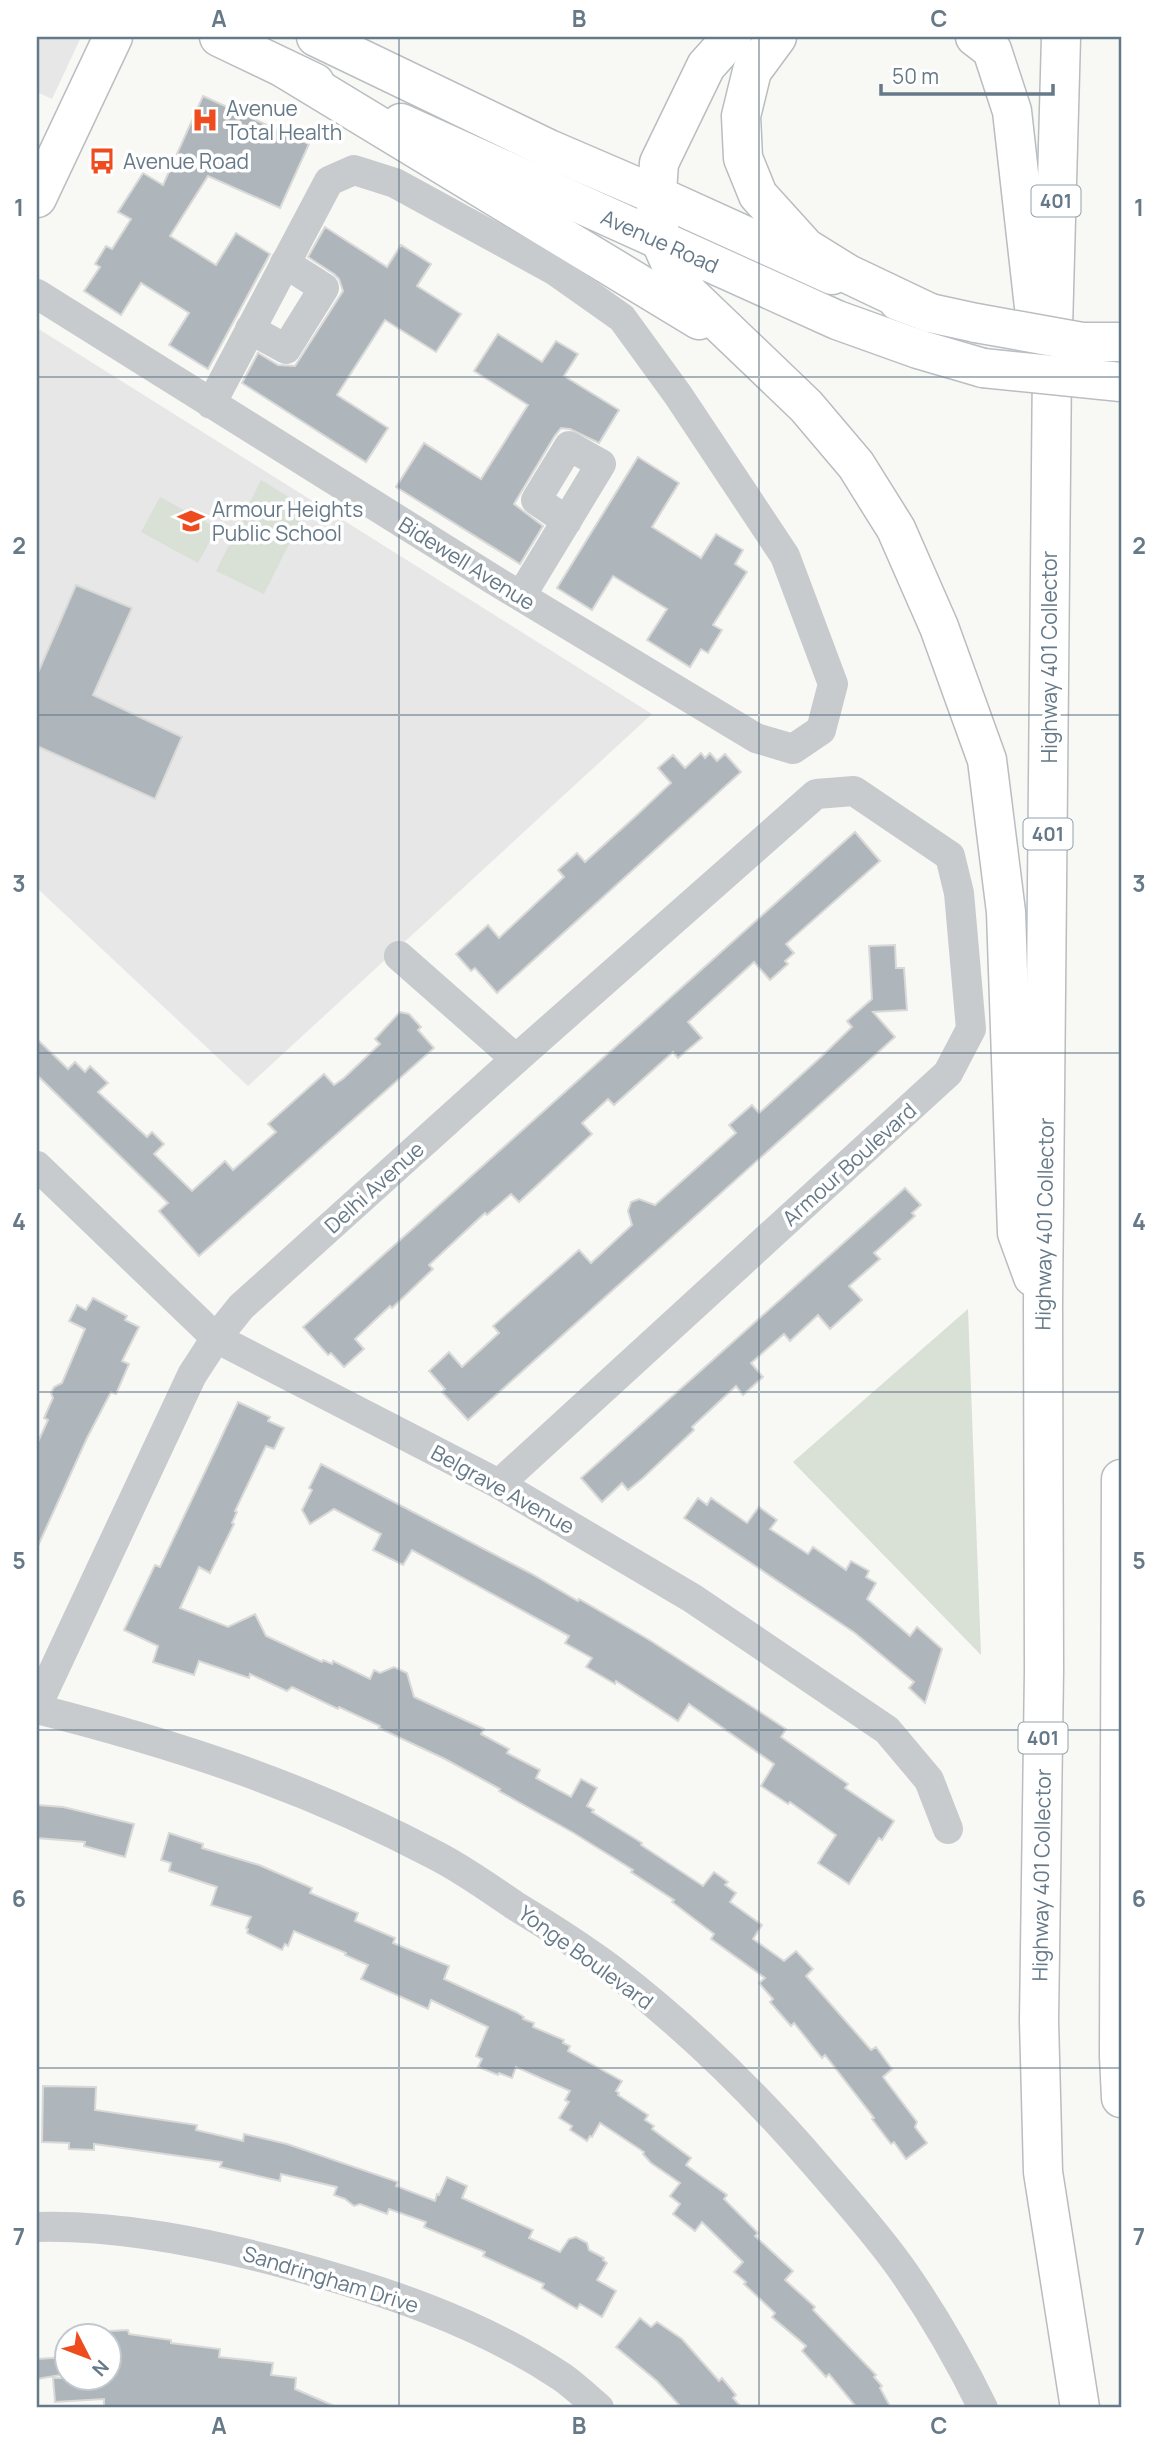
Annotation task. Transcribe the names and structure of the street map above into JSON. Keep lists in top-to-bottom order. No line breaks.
{"streets":{"main road":["401","Avenue Road","Highway 401 Collector"],"street":["Bidewell Avenue","Armour Boulevard","Delhi Avenue","Belgrave Avenue","Yonge Boulevard","Sandringham Drive"]},"crossings":[["Armour Boulevard","Delhi Avenue"],["Armour Boulevard","Belgrave Avenue"],["Delhi Avenue","Belgrave Avenue"],["Delhi Avenue","Yonge Boulevard"]],"places":{"hospital":["Avenue Total Health"],"bus stop":["Avenue Road"],"school or university":["Armour Heights Public School"]},"scale_bar":"50 m","north":"bottom right","grid":{"columns":["A","B","C"],"rows":["1","2","3","4","5","6","7"]}}
